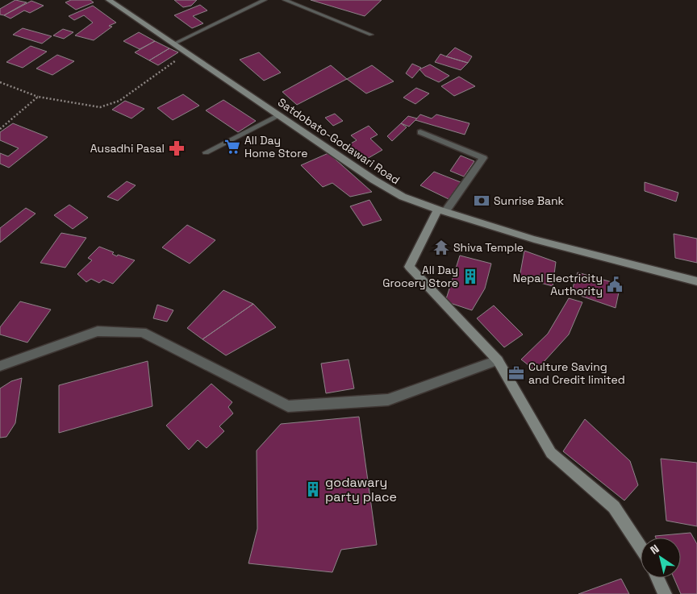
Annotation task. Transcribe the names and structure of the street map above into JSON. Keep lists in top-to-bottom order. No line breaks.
{"streets":{"street":["Satdobato-Godawari Road"]},"places":{"supermarket":["All Day Home Store"],"pharmacy":["Ausadhi Pasal"],"bank":["Sunrise Bank"],"temple":["Shiva Temple"],"building":["All Day Grocery Store","godawary party place"],"public building":["Nepal Electricity Authority"],"office":["Culture Saving and Credit limited"]},"north":"top left"}
